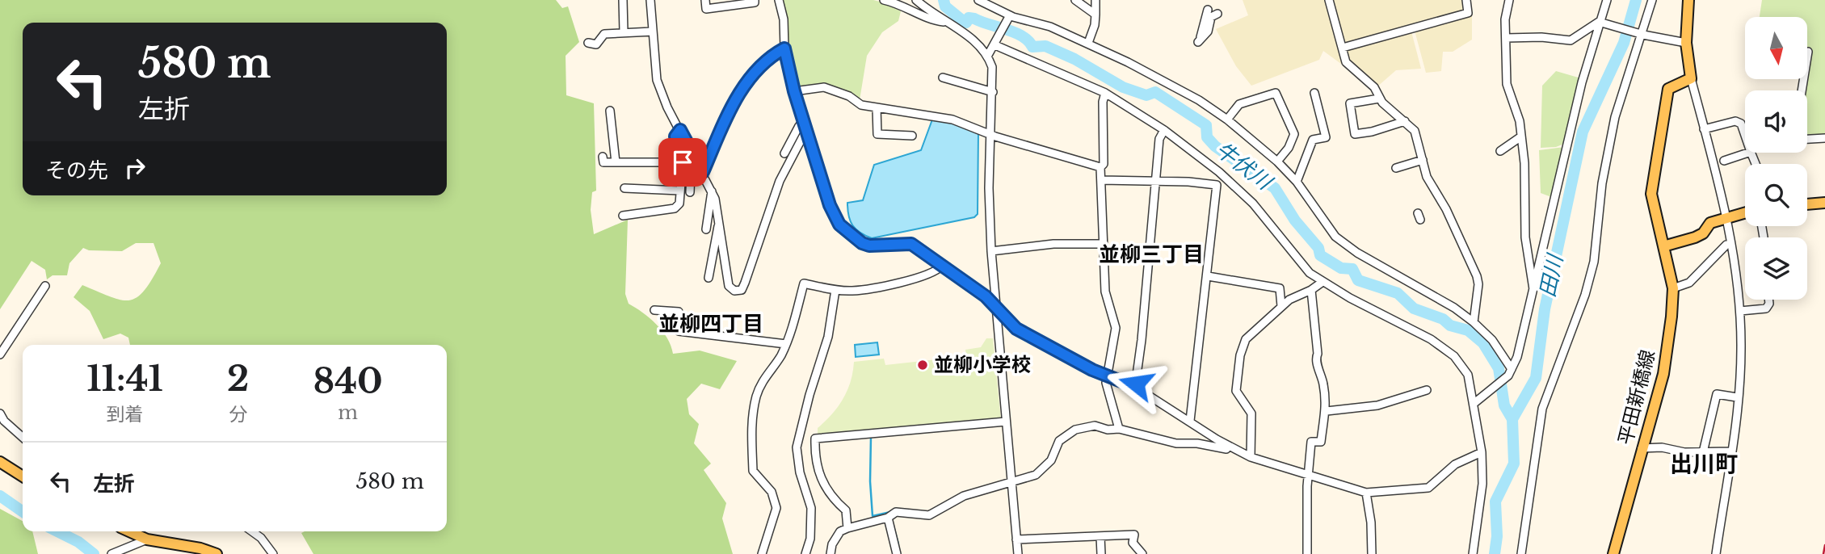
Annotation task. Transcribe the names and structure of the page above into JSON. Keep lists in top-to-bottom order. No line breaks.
{"streets":{"main road":["平田新橋線"]},"districts":["並柳三丁目","並柳四丁目","出川町"],"water":["牛伏川","田川"],"places":["並柳小学校"],"north":"bottom","page":{"turn":["580 m","左折"],"then":"その先","eta":["11:41","到着","2","分","840","m"],"list":[{"name":"左折","value":"580 m"}]}}
